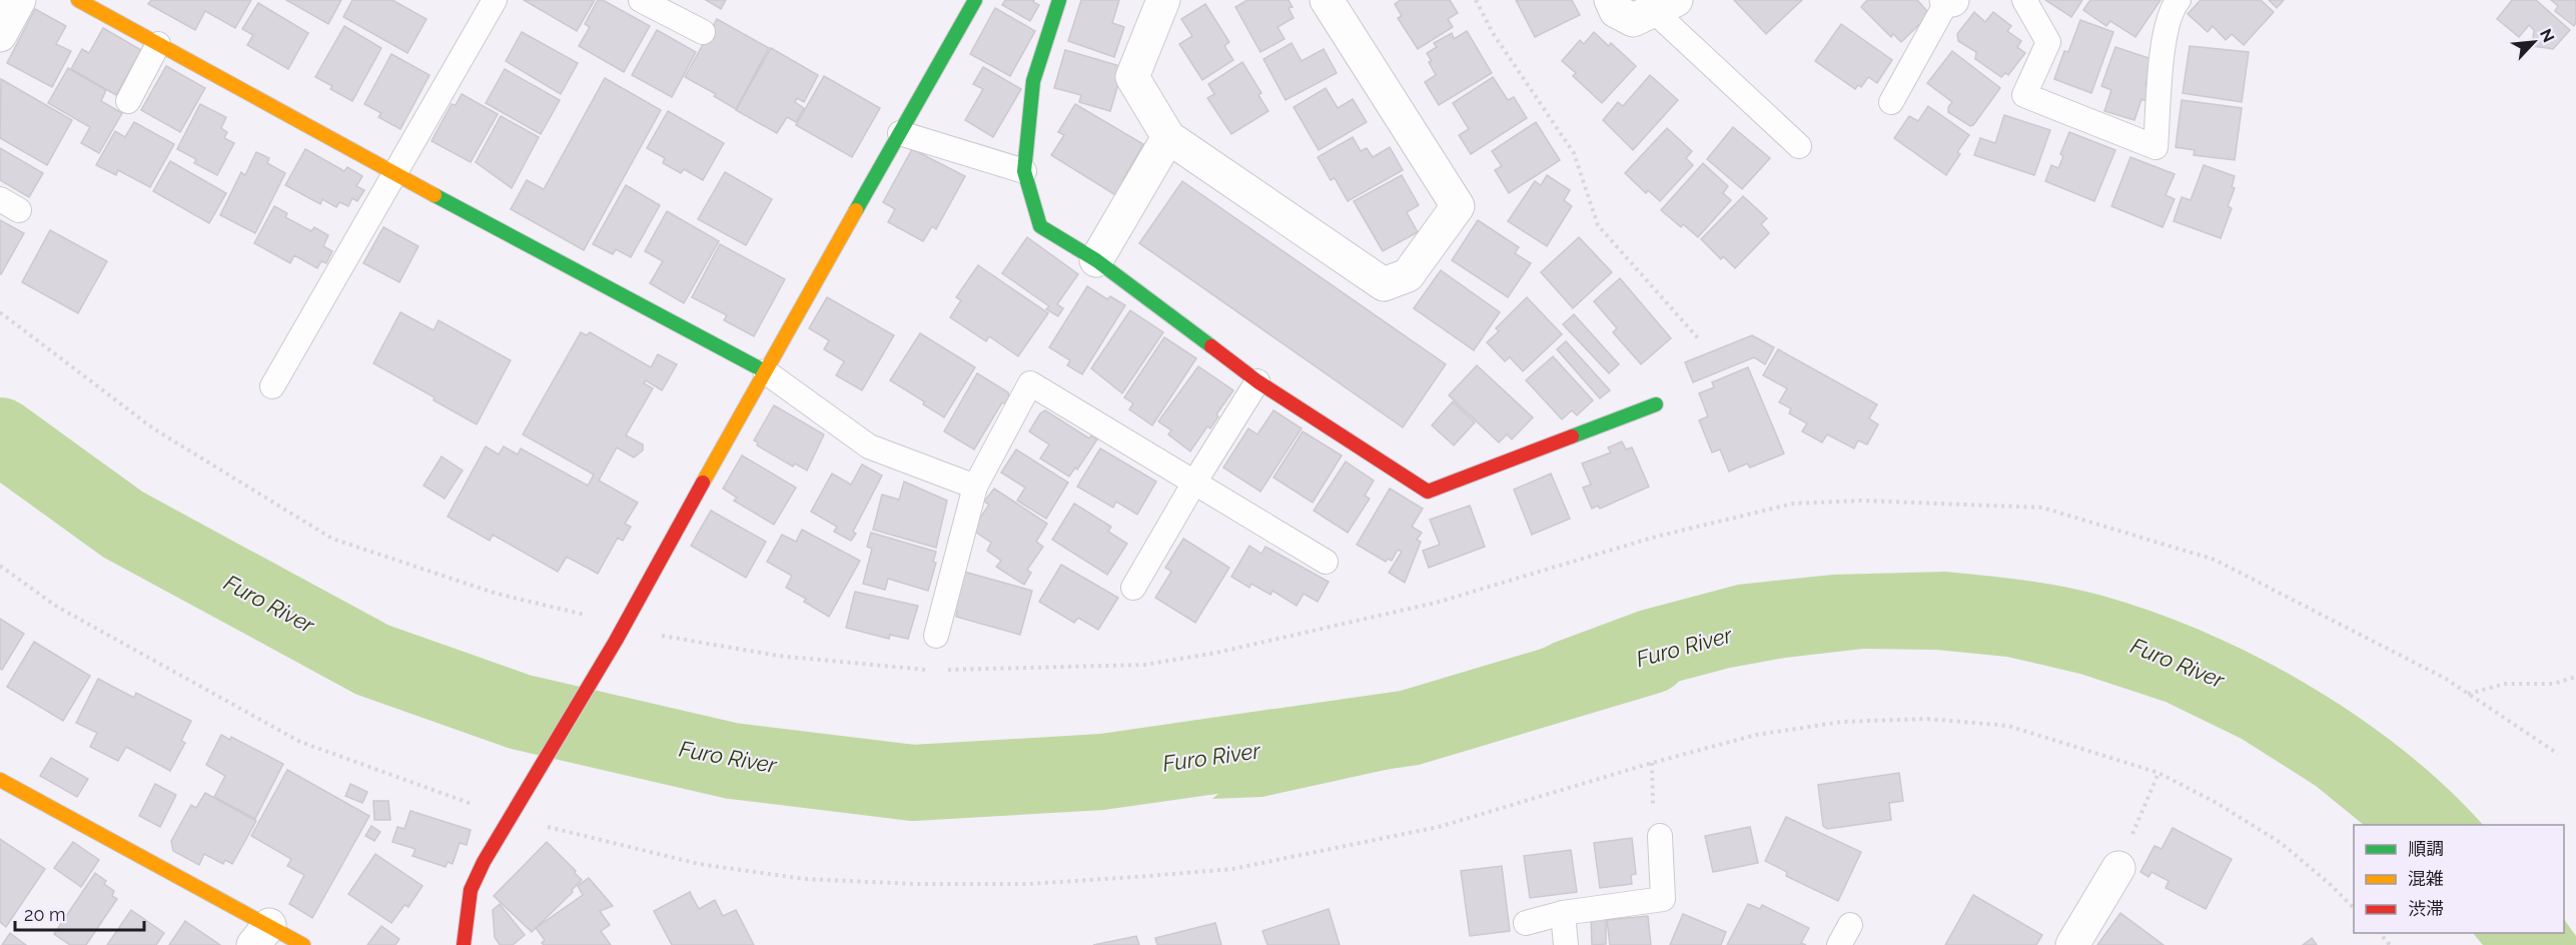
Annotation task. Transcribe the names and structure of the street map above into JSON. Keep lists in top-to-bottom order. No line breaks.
{"water":["Furo River"],"legend":["順調","混雑","渋滞"],"scale_bar":"20 m","north":"top right"}
